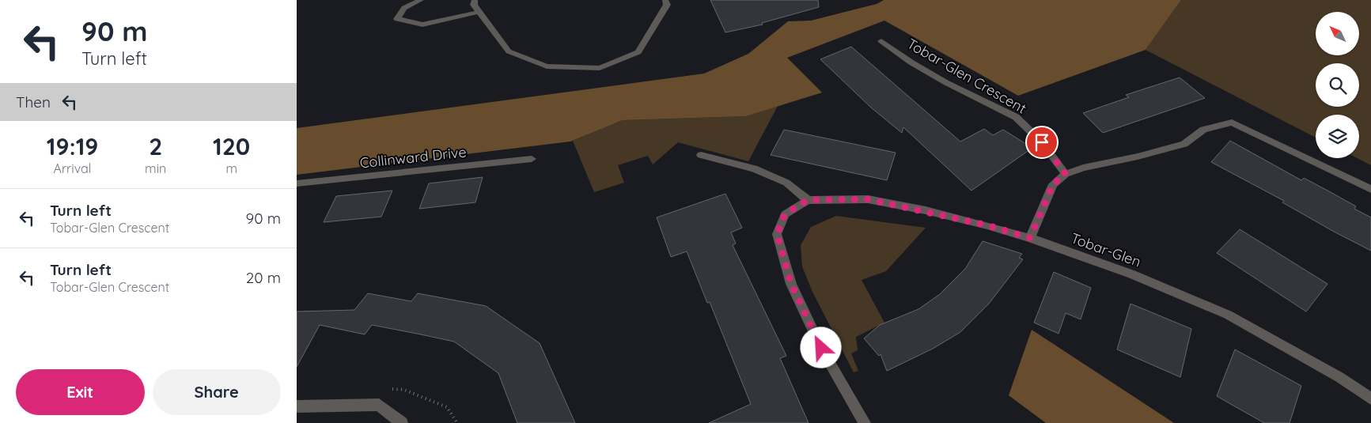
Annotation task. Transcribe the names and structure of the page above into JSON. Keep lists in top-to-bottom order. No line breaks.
{"streets":{"street":["Tobar-Glen Crescent","Collinward Drive","Tobar-Glen"]},"north":"top left","page":{"turn":["90 m","Turn left"],"then":"Then","eta":["19:19","Arrival","2","min","120","m"],"list":[{"name":"Turn left","note":"Tobar-Glen Crescent","value":"90 m"},{"name":"Turn left","note":"Tobar-Glen Crescent","value":"20 m"}],"buttons":["Exit","Share"]}}
